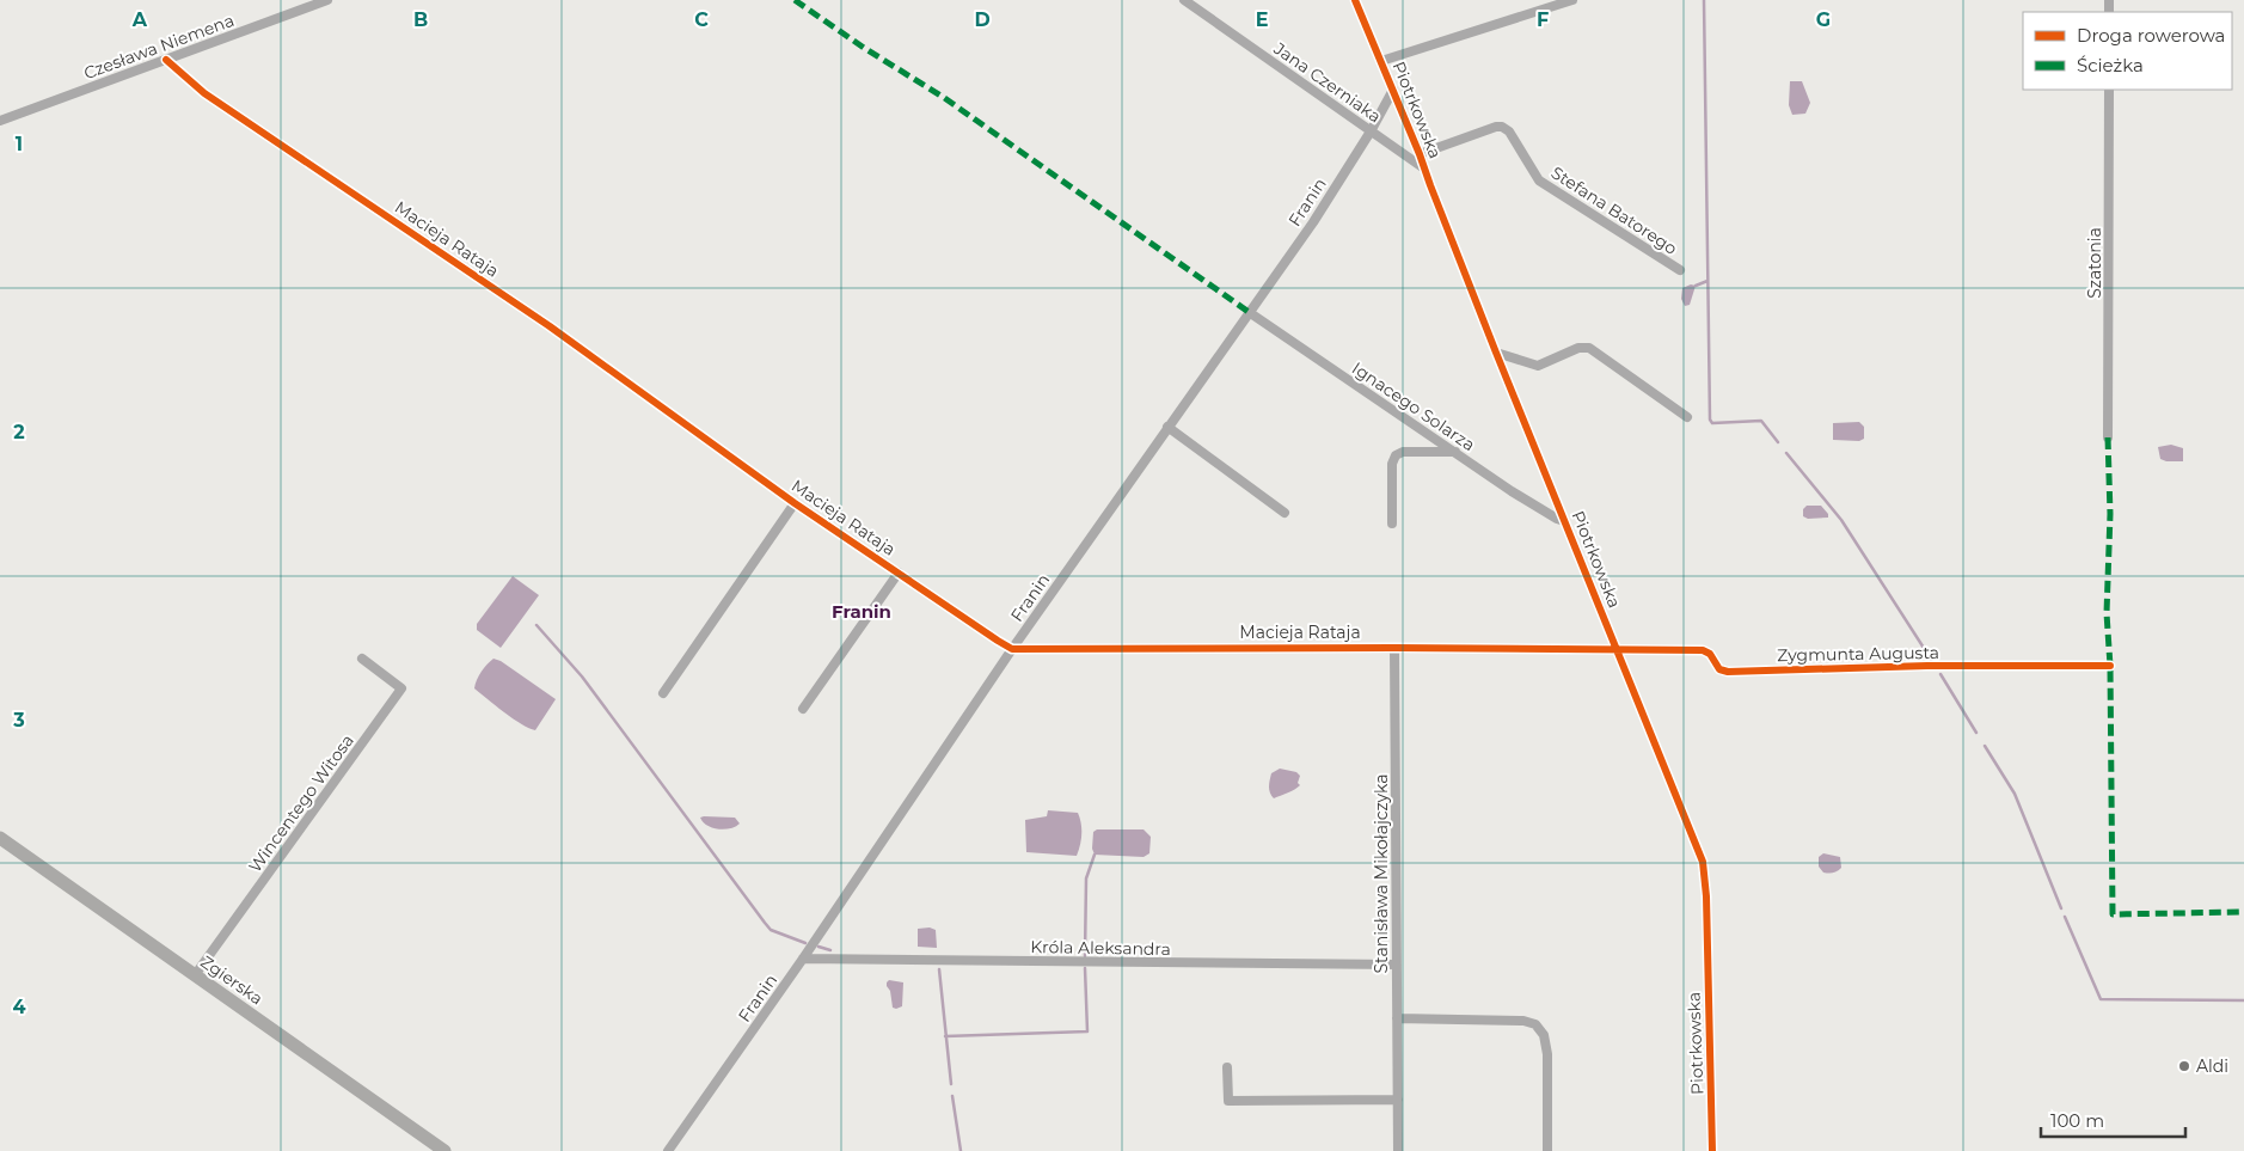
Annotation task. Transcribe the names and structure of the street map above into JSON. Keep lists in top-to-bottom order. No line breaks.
{"streets":{"main road":["Zgierska"],"street":["Czesława Niemena","Jana Czerniaka","Piotrkowska","Franin","Stefana Batorego","Macieja Rataja","Szatonia","Ignacego Solarza","Zygmunta Augusta","Wincentego Witosa","Stanisława Mikołajczyka","Króla Aleksandra"]},"crossings":[["Czesława Niemena","Macieja Rataja"],["Jana Czerniaka","Piotrkowska"],["Jana Czerniaka","Franin"],["Piotrkowska","Franin"],["Piotrkowska","Stefana Batorego"],["Piotrkowska","Macieja Rataja"],["Piotrkowska","Ignacego Solarza"],["Piotrkowska","Zygmunta Augusta"],["Franin","Macieja Rataja"],["Franin","Ignacego Solarza"],["Franin","Króla Aleksandra"],["Macieja Rataja","Zygmunta Augusta"],["Macieja Rataja","Stanisława Mikołajczyka"],["Wincentego Witosa","Zgierska"],["Stanisława Mikołajczyka","Króla Aleksandra"]],"districts":["Franin"],"places":["Aldi"],"legend":["Droga rowerowa","Ścieżka"],"scale_bar":"100 m","grid":{"columns":["A","B","C","D","E","F","G"],"rows":["1","2","3","4"]}}
